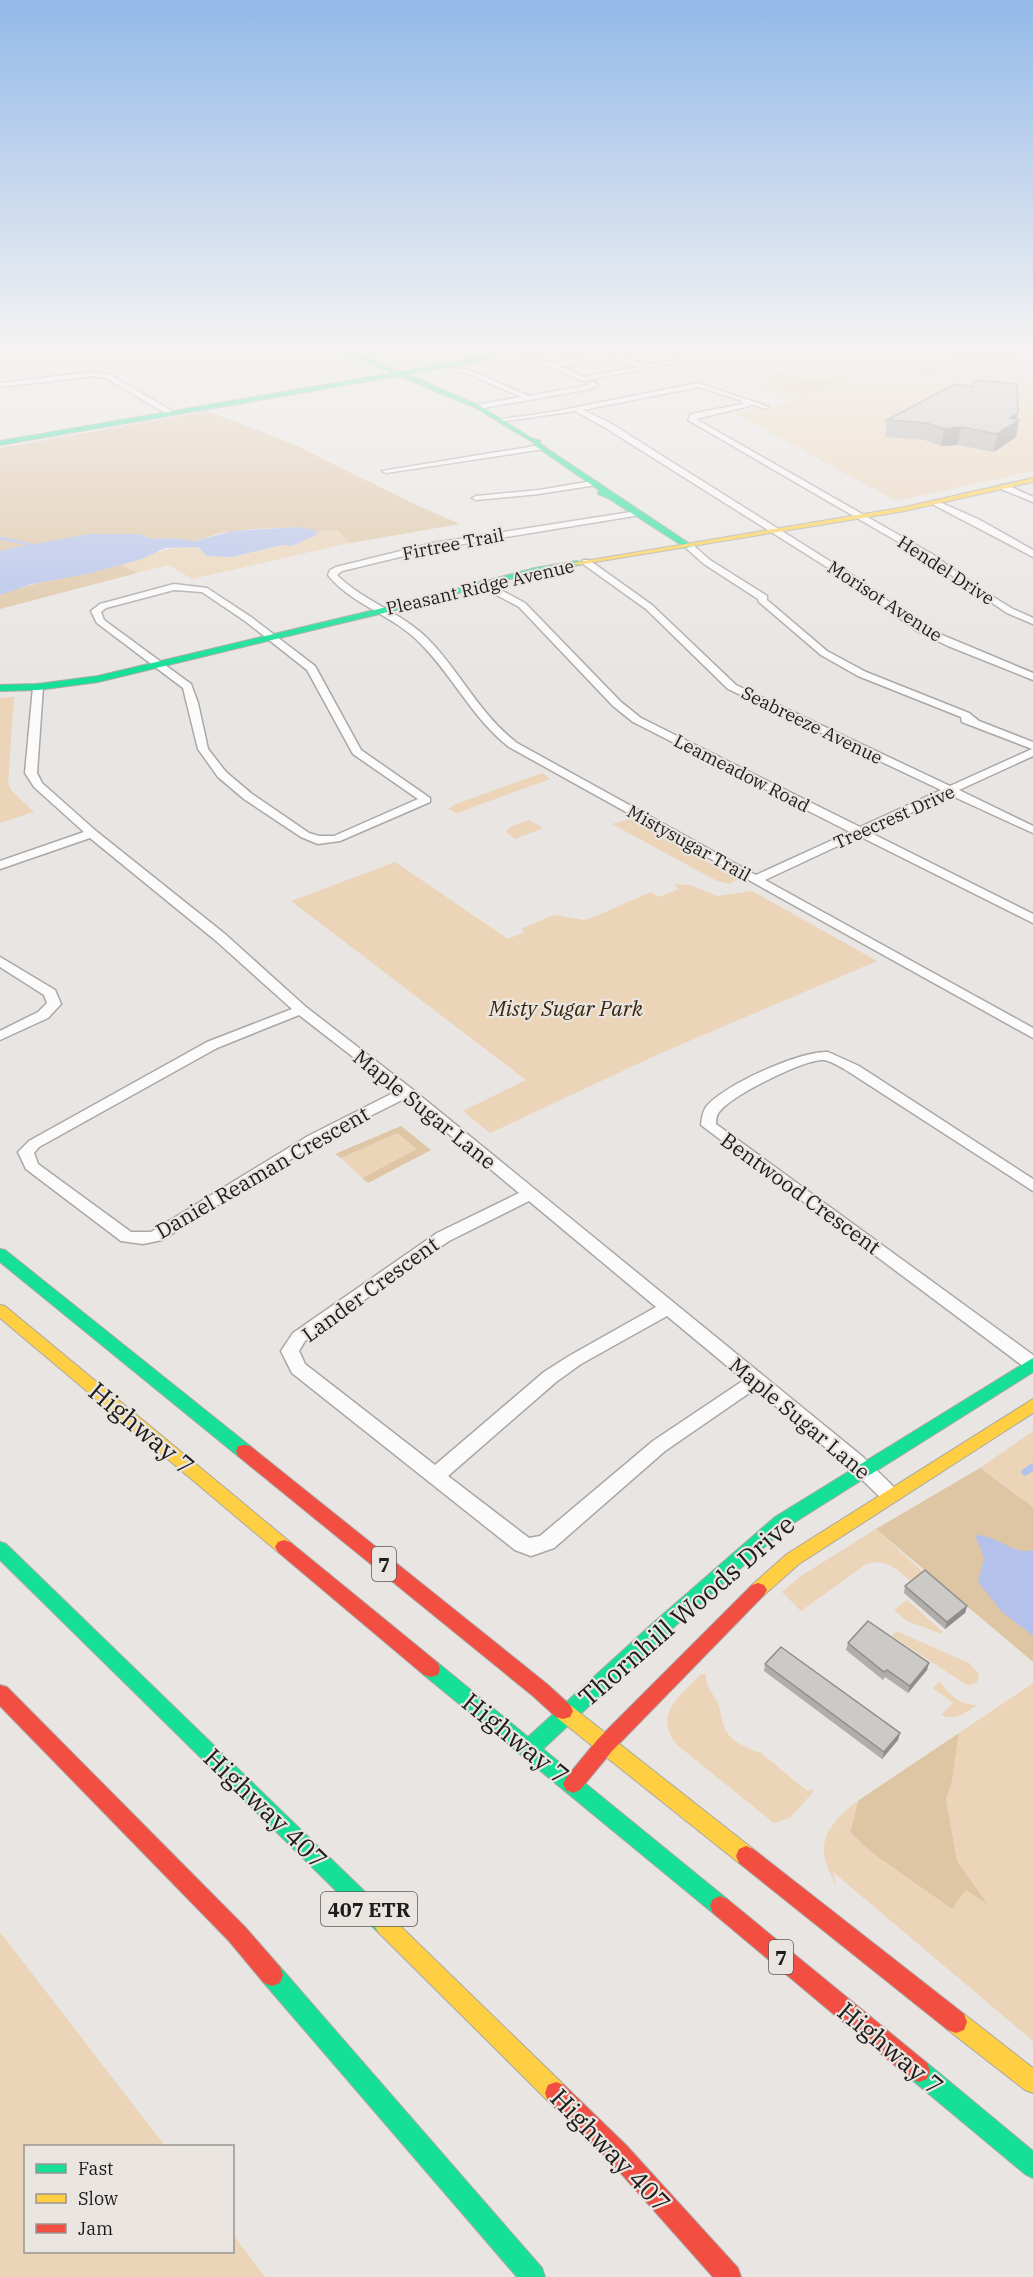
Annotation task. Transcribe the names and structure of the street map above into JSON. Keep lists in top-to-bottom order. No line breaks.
{"streets":{"main road":["Pleasant Ridge Avenue","Highway 7","7","Thornhill Woods Drive","Highway 407","407 ETR"],"street":["Firtree Trail","Hendel Drive","Morisot Avenue","Seabreeze Avenue","Leameadow Road","Treecrest Drive","Mistysugar Trail","Maple Sugar Lane","Daniel Reaman Crescent","Bentwood Crescent","Lander Crescent"]},"crossings":[["Firtree Trail","Pleasant Ridge Avenue"],["Firtree Trail","Mistysugar Trail"],["Hendel Drive","Pleasant Ridge Avenue"],["Pleasant Ridge Avenue","Morisot Avenue"],["Pleasant Ridge Avenue","Seabreeze Avenue"],["Pleasant Ridge Avenue","Leameadow Road"],["Pleasant Ridge Avenue","Mistysugar Trail"],["Pleasant Ridge Avenue","Maple Sugar Lane"],["Seabreeze Avenue","Treecrest Drive"],["Leameadow Road","Treecrest Drive"],["Treecrest Drive","Mistysugar Trail"],["Maple Sugar Lane","Daniel Reaman Crescent"],["Maple Sugar Lane","Lander Crescent"],["Maple Sugar Lane","Thornhill Woods Drive"],["Bentwood Crescent","Thornhill Woods Drive"],["Highway 7","Thornhill Woods Drive"]],"parks":["Misty Sugar Park"],"legend":["Fast","Slow","Jam"]}
